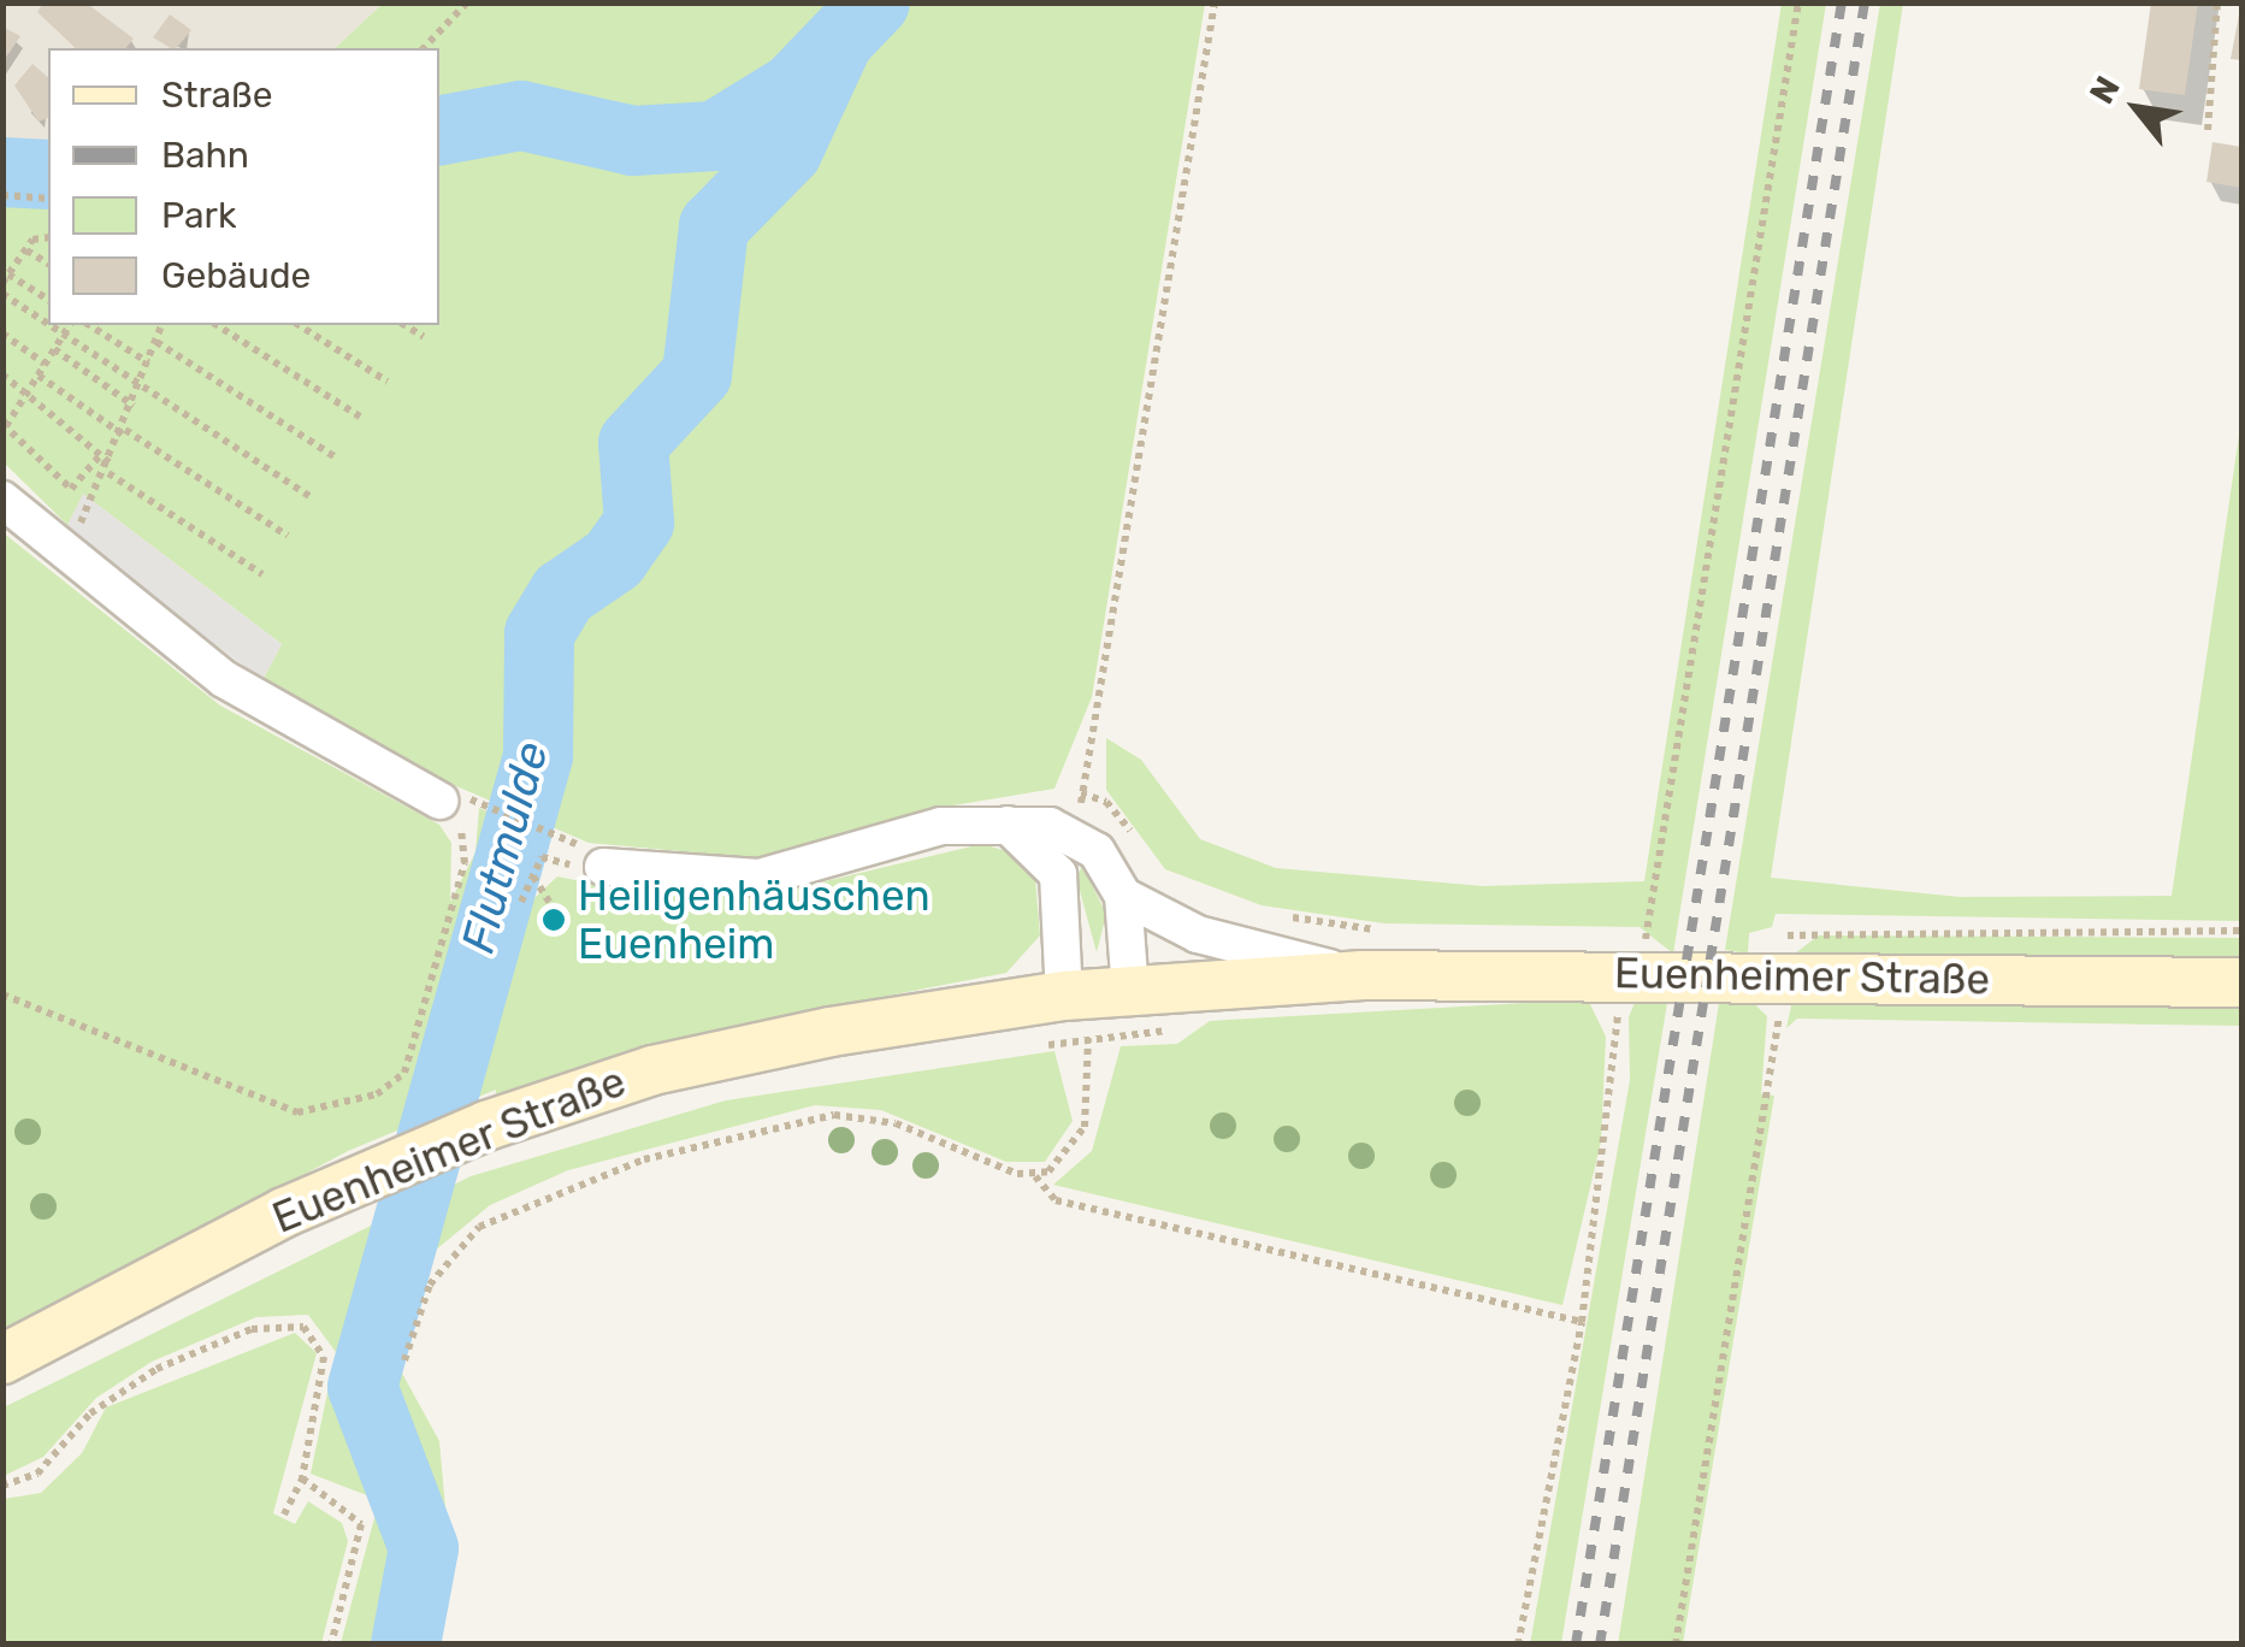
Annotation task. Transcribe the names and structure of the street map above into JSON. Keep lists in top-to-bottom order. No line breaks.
{"streets":{"main road":["Euenheimer Straße"]},"water":["Flutmulde"],"places":["Heiligenhäuschen Euenheim"],"legend":["Straße","Bahn","Park","Gebäude"],"north":"top left"}
